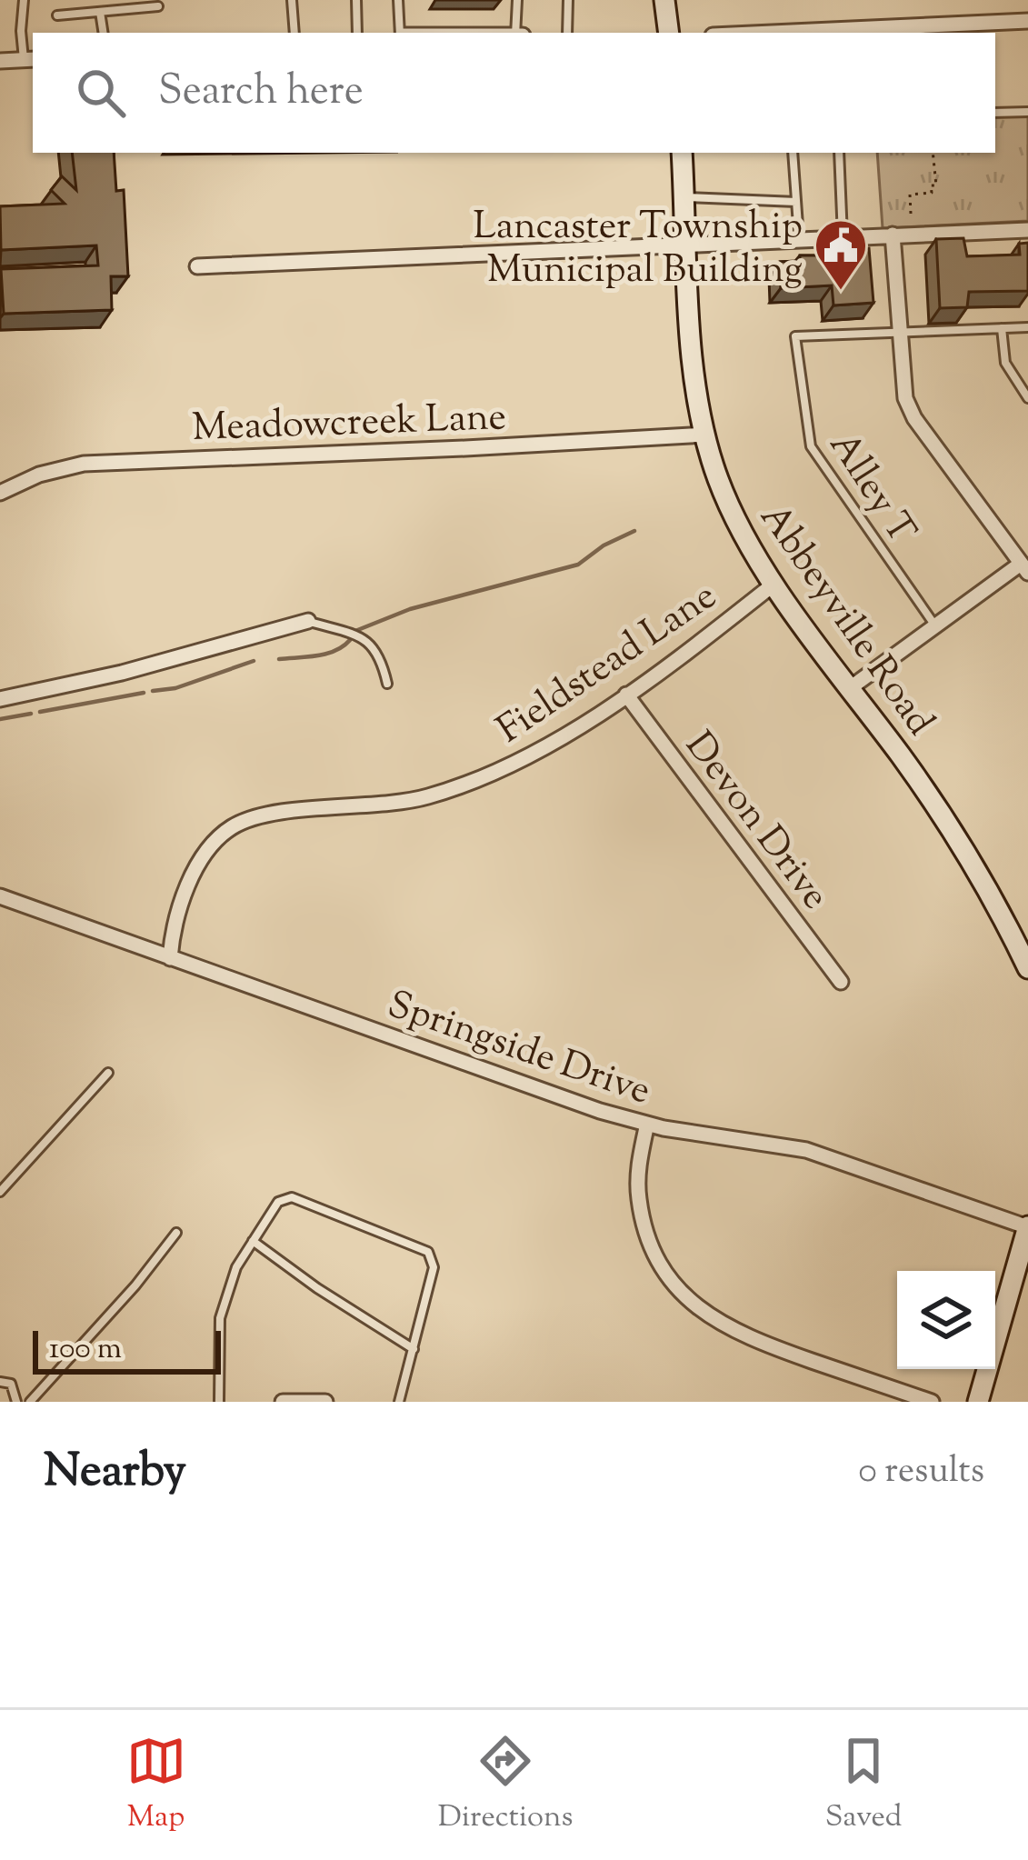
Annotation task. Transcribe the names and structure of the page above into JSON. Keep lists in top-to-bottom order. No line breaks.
{"streets":{"street":["Meadowcreek Lane","Abbeyville Road","Fieldstead Lane","Devon Drive","Springside Drive"],"lane":["Alley T"]},"crossings":[["Meadowcreek Lane","Abbeyville Road"],["Abbeyville Road","Fieldstead Lane"],["Fieldstead Lane","Devon Drive"],["Fieldstead Lane","Springside Drive"]],"places":{"public building":["Lancaster Township Municipal Building"]},"scale_bar":"100 m","page":{"search":"Search here","scale":"100 m","heading":["Nearby","0 results"],"nav":["Map","Directions","Saved"]}}
